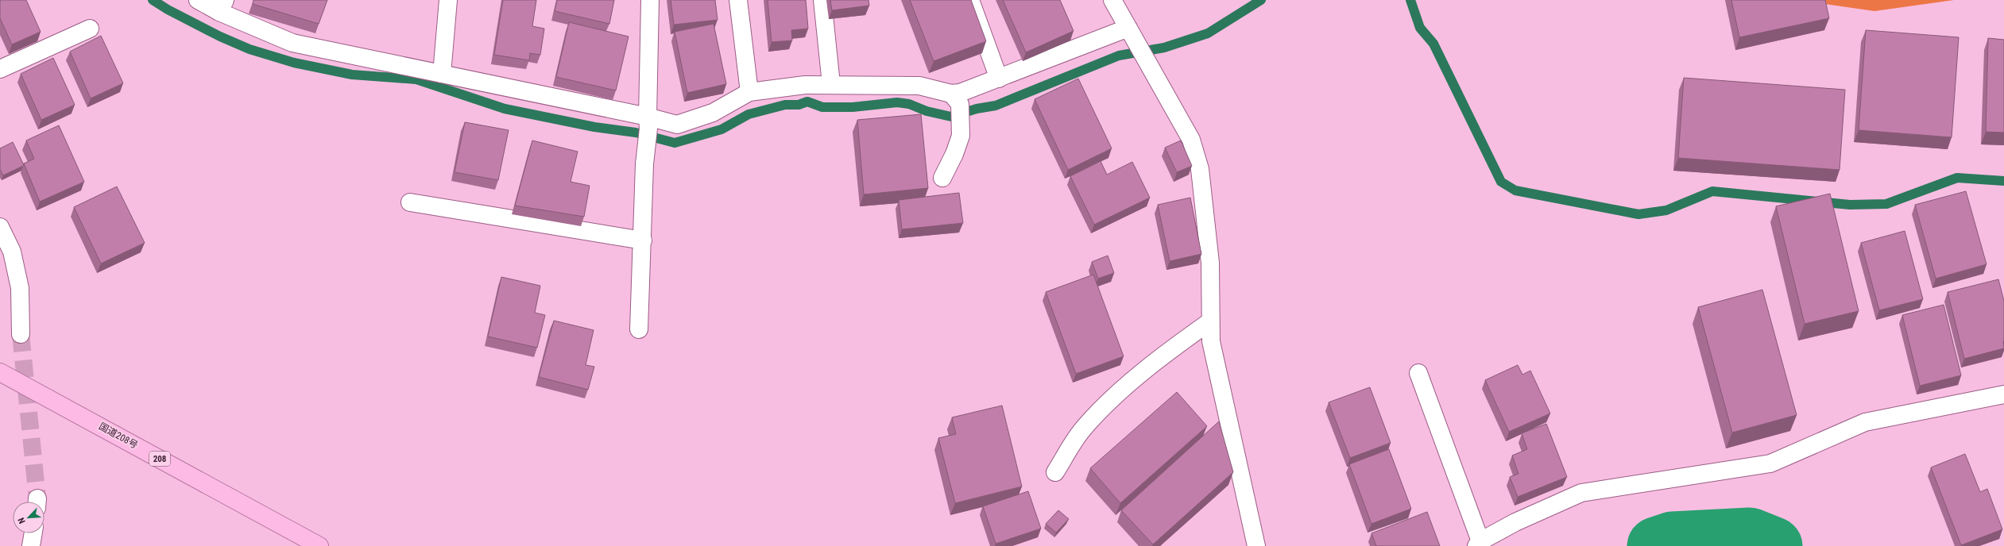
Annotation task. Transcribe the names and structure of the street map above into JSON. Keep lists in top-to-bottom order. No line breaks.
{"streets":{"highway":["国道208号","208"]},"north":"bottom left"}
